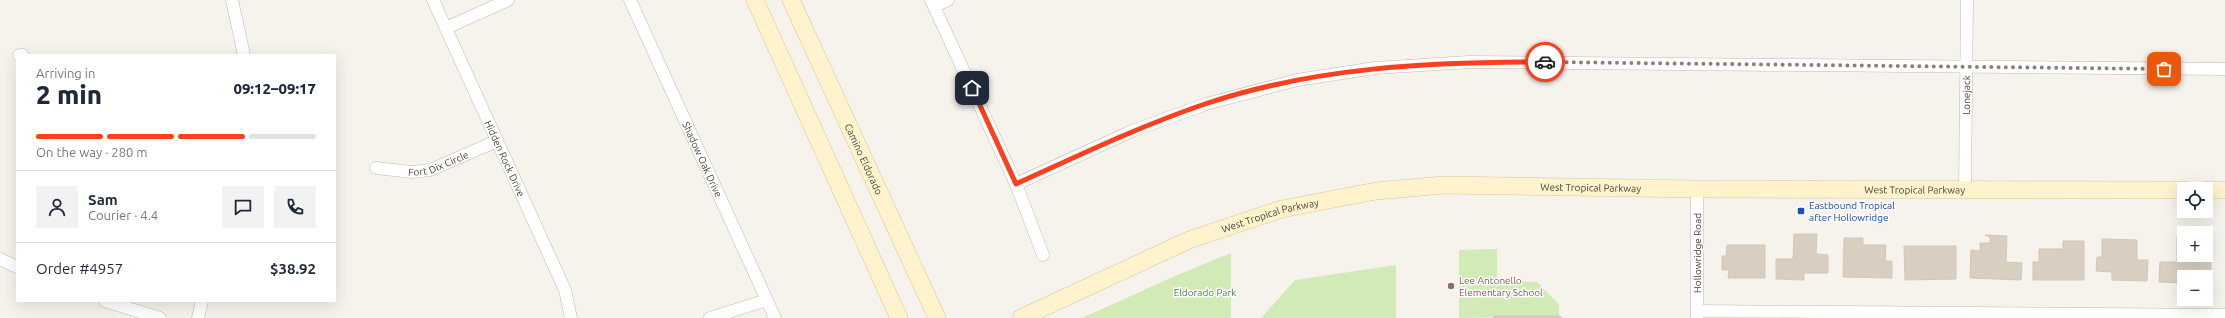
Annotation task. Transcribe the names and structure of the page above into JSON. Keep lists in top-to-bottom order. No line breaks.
{"streets":{"main road":["Camino Eldorado","West Tropical Parkway"],"street":["Lonejack","Hidden Rock Drive","Shadow Oak Drive","Fort Dix Circle","Hollowridge Road"]},"crossings":[["Lonejack","West Tropical Parkway"],["Hidden Rock Drive","Fort Dix Circle"],["West Tropical Parkway","Hollowridge Road"]],"parks":["Eldorado Park"],"places":{"transit":["Eastbound Tropical after Hollowridge"],"other":["Lee Antonello Elementary School"]},"page":{"heading":["2 min","Arriving in","09:12–09:17"],"panel":["Sam","Courier · 4.4","Order #4957","$38.92"],"bar":"On the way · 280 m","map_buttons":["+","−"]}}
